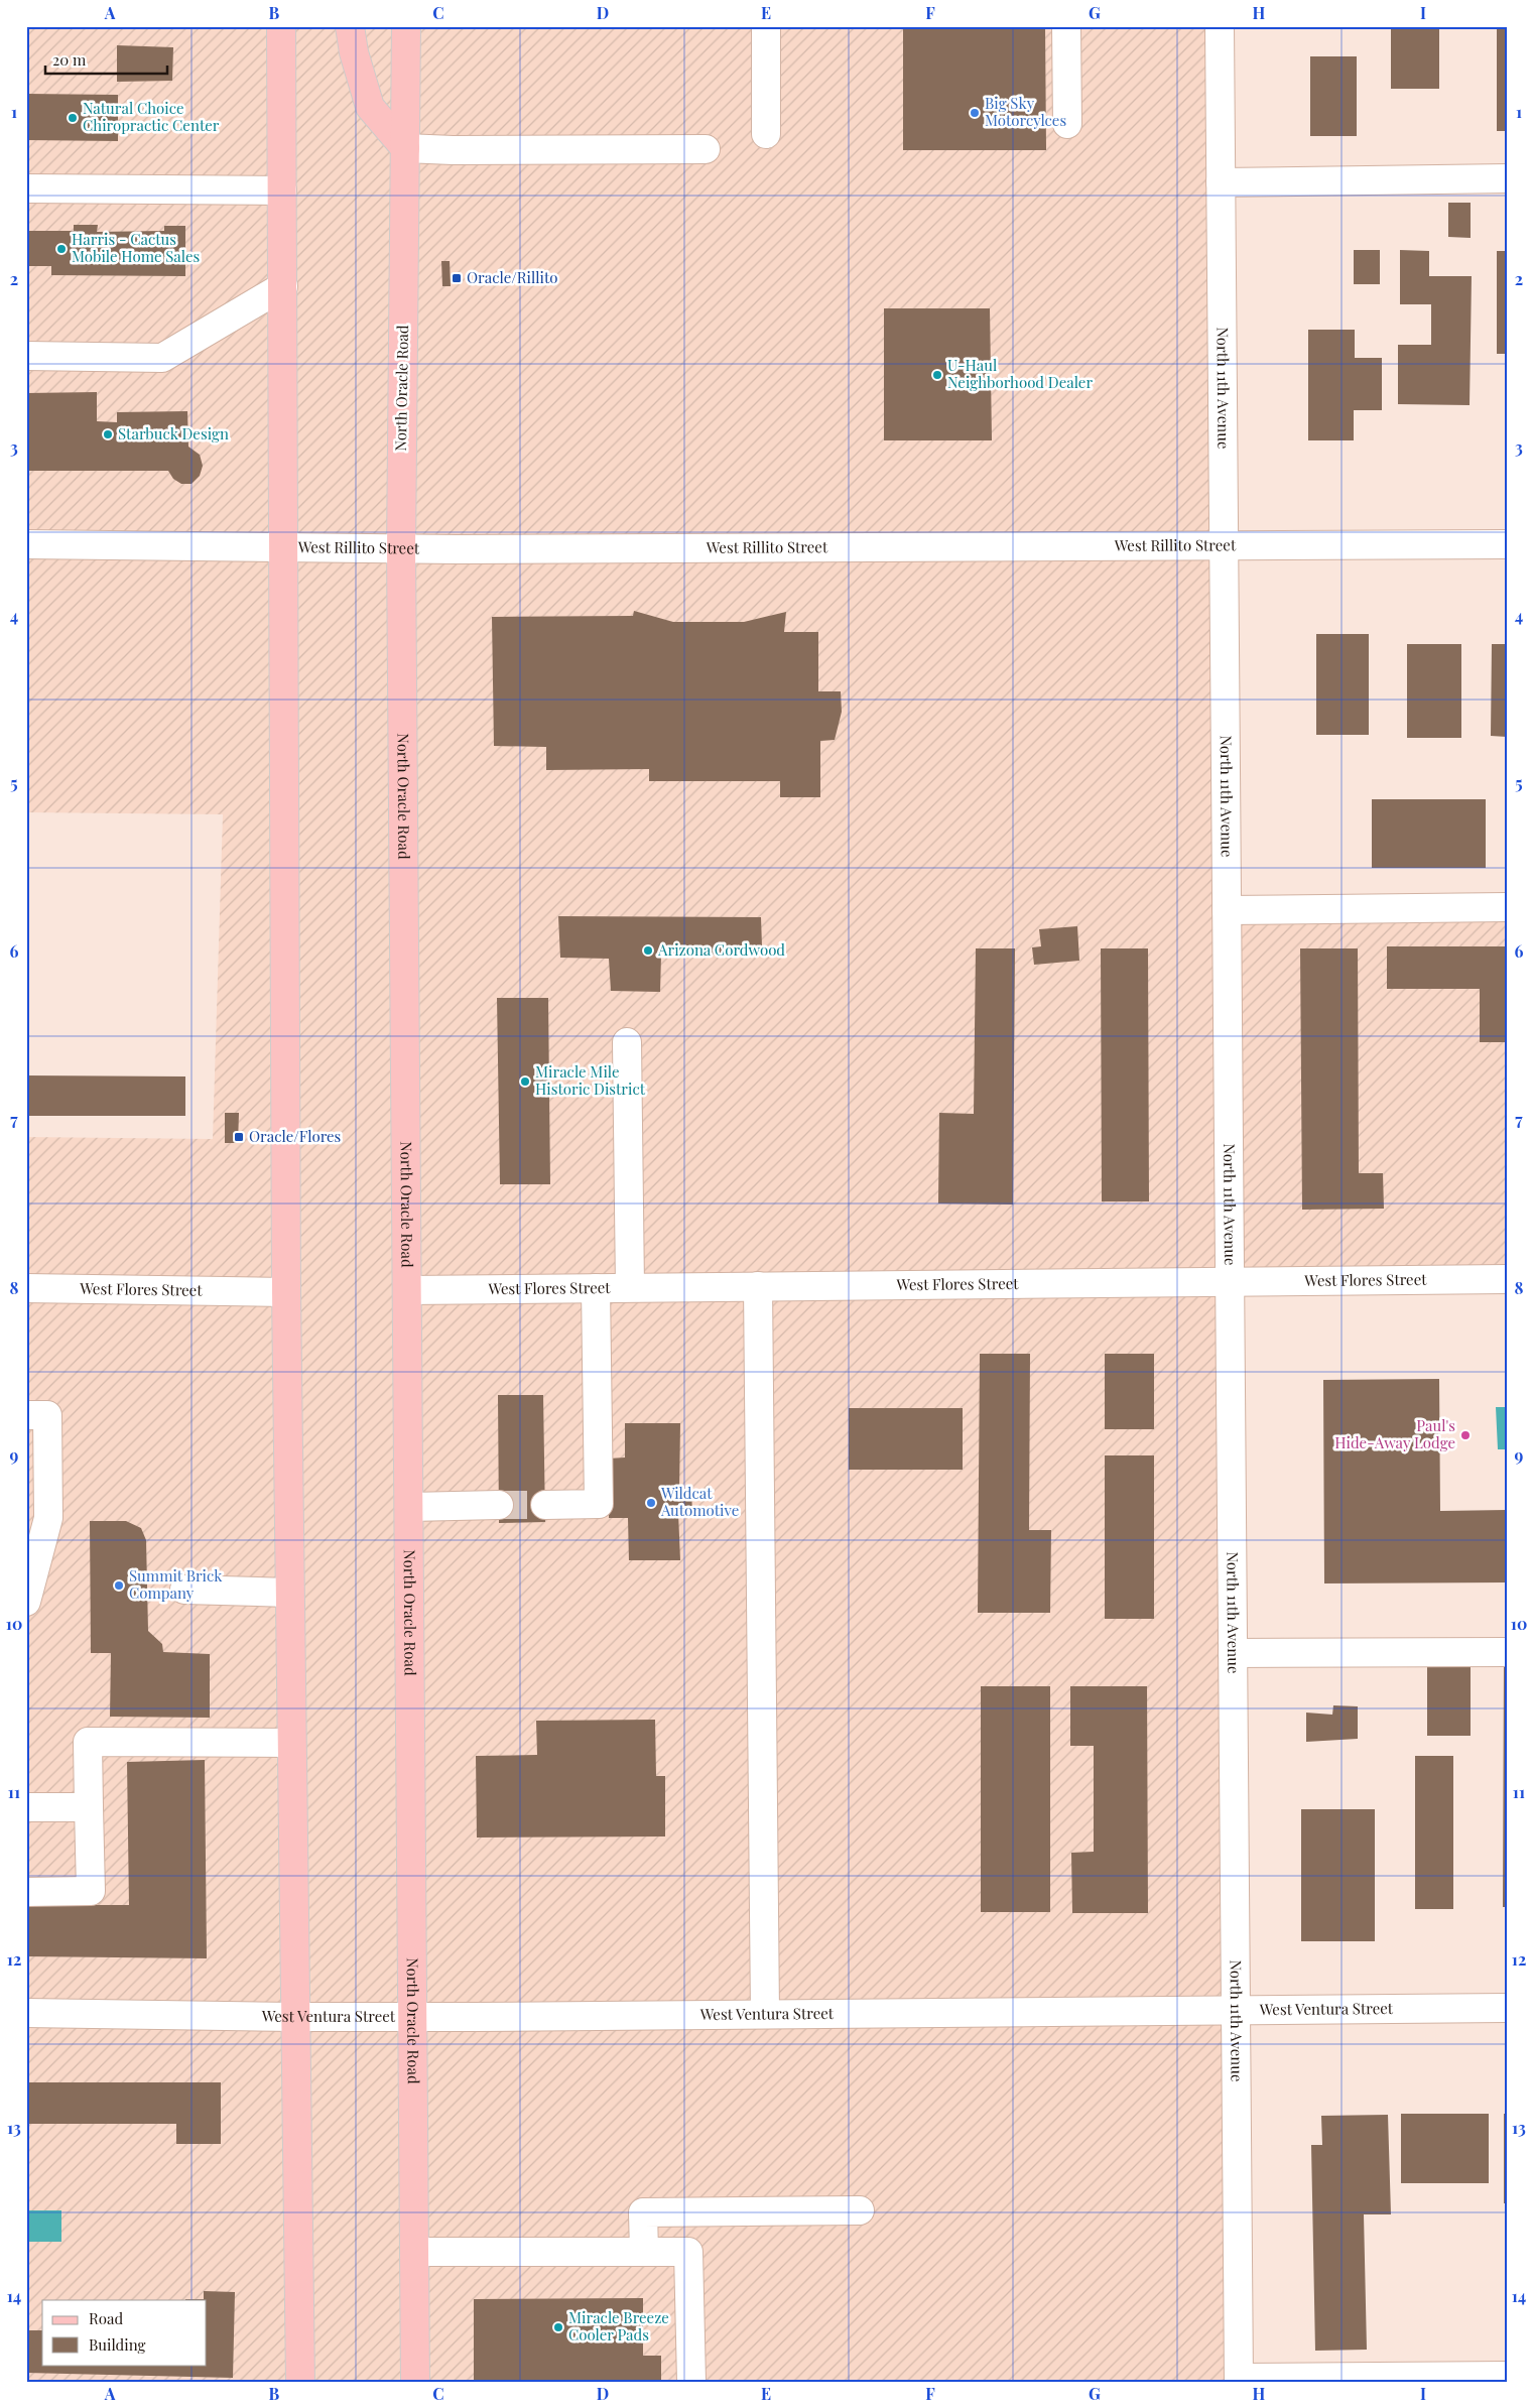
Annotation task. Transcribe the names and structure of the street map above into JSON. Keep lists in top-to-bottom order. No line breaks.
{"streets":{"main road":["North Oracle Road"],"street":["North 11th Avenue","West Rillito Street","West Flores Street","West Ventura Street"]},"crossings":[["North Oracle Road","West Rillito Street"],["North Oracle Road","West Flores Street"],["North Oracle Road","West Ventura Street"],["North 11th Avenue","West Rillito Street"],["North 11th Avenue","West Flores Street"],["North 11th Avenue","West Ventura Street"]],"places":{"other":["Big Sky Motorcylces","Natural Choice Chiropractic Center","Harris - Cactus Mobile Home Sales","U-Haul Neighborhood Dealer","Starbuck Design","Arizona Cordwood","Miracle Mile Historic District","Paul's Hide-Away Lodge","Wildcat Automotive","Summit Brick Company","Miracle Breeze Cooler Pads"],"transit":["Oracle/Rillito","Oracle/Flores"]},"legend":["Road","Building"],"scale_bar":"20 m","grid":{"columns":["A","B","C","D","E","F","G","H","I"],"rows":["1","2","3","4","5","6","7","8","9","10","11","12","13","14"]}}
